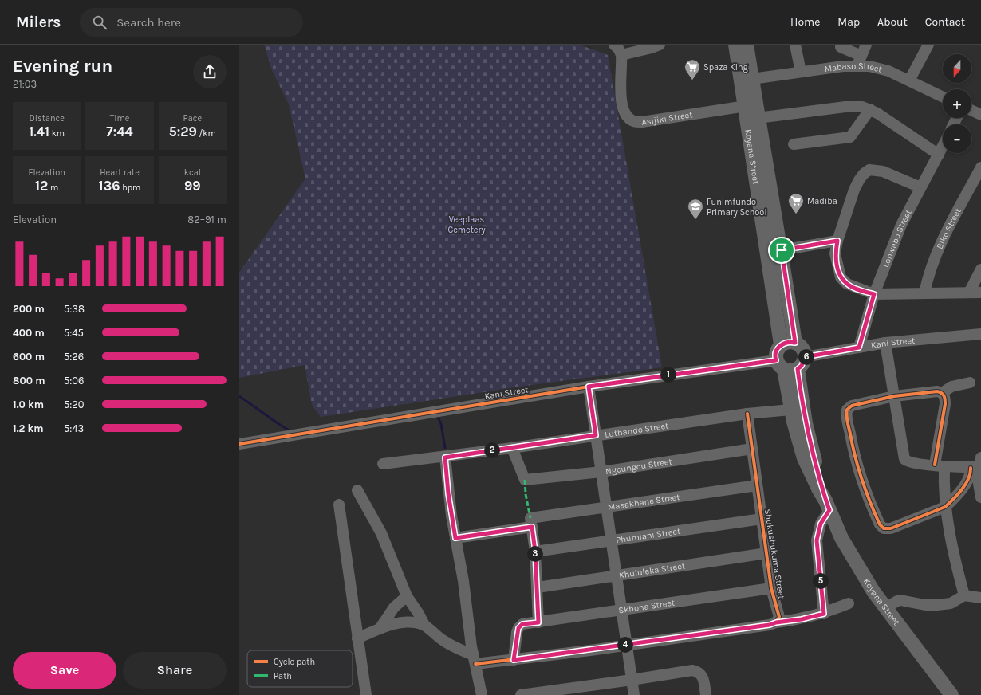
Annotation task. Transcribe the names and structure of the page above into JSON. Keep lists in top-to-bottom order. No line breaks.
{"streets":{"main road":["Koyana Street"],"street":["Mabaso Street","Asijiki Street","Biko Street","Lonwabo Street","Kani Street","Luthando Street","Ngcungcu Street","Masakhane Street","Phumlani Street","Shukushukuma Street","Khululeka Street","Skhona Street"]},"crossings":[["Mabaso Street","Koyana Street"],["Asijiki Street","Koyana Street"],["Koyana Street","Kani Street"],["Koyana Street","Luthando Street"],["Lonwabo Street","Kani Street"],["Luthando Street","Ngcungcu Street"],["Luthando Street","Shukushukuma Street"],["Ngcungcu Street","Shukushukuma Street"],["Masakhane Street","Shukushukuma Street"],["Phumlani Street","Shukushukuma Street"],["Shukushukuma Street","Khululeka Street"],["Shukushukuma Street","Skhona Street"]],"parks":["Veeplaas Cemetery"],"places":{"supermarket":["Spaza King","Madiba"],"school or university":["Funimfundo Primary School"]},"legend":["Cycle path","Path"],"north":"bottom","page":{"header":"Milers","search":"Search here","nav":["Home","Map","About","Contact"],"heading":["Evening run","21:03"],"map_buttons":["+","−"],"stats":[["Distance","1.41 km"],["Time","7:44"],["Pace","5:29 /km"],["Elevation","12 m"],["Heart rate","136 bpm"],["kcal","99"]],"chart":["Elevation","82–91 m"],"list":[{"name":"200 m","note":"5:38"},{"name":"400 m","note":"5:45"},{"name":"600 m","note":"5:26"},{"name":"800 m","note":"5:06"},{"name":"1.0 km","note":"5:20"},{"name":"1.2 km","note":"5:43"}],"pins":["6","1","2","3","5","4"],"buttons":["Save","Share"]}}
